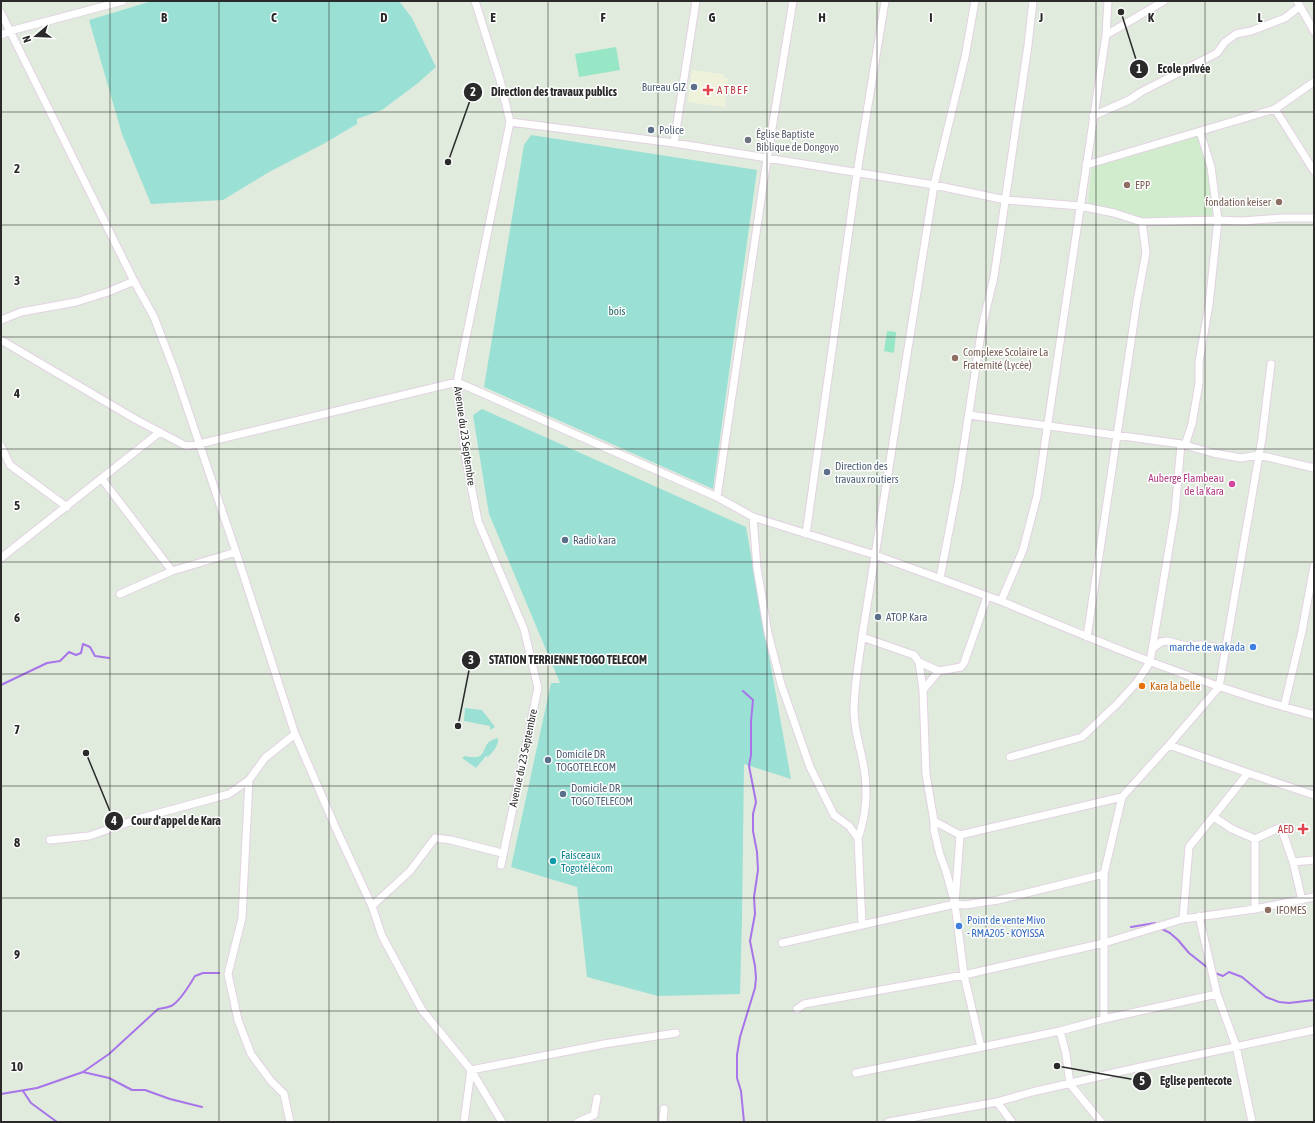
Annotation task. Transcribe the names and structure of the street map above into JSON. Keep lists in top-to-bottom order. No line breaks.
{"streets":{"street":["Avenue du 23 Septembre"]},"parks":["bois"],"places":{"other":["Ecole privée","Bureau GIZ","Police","Église Baptiste Biblique de Dongoyo","Direction des travaux publics","EPP","fondation keiser","Complexe Scolaire La Fraternité (Lycée)","Direction des travaux routiers","Auberge Flambeau de la Kara","Radio kara","ATOP Kara","marche de wakada","Kara la belle","STATION TERRIENNE TOGO TELECOM","Cour d'appel de Kara","Domicile DR TOGOTELECOM","Domicile DR TOGO TELECOM","Faisceaux Togotélécom","IFOMES","Point de vente Mivo - RMA205 - KOYISSA","Eglise pentecote"],"health":["A T B E F","AED"]},"north":"left","grid":{"columns":["B","C","D","E","F","G","H","I","J","K","L"],"rows":["2","3","4","5","6","7","8","9","10"]}}
